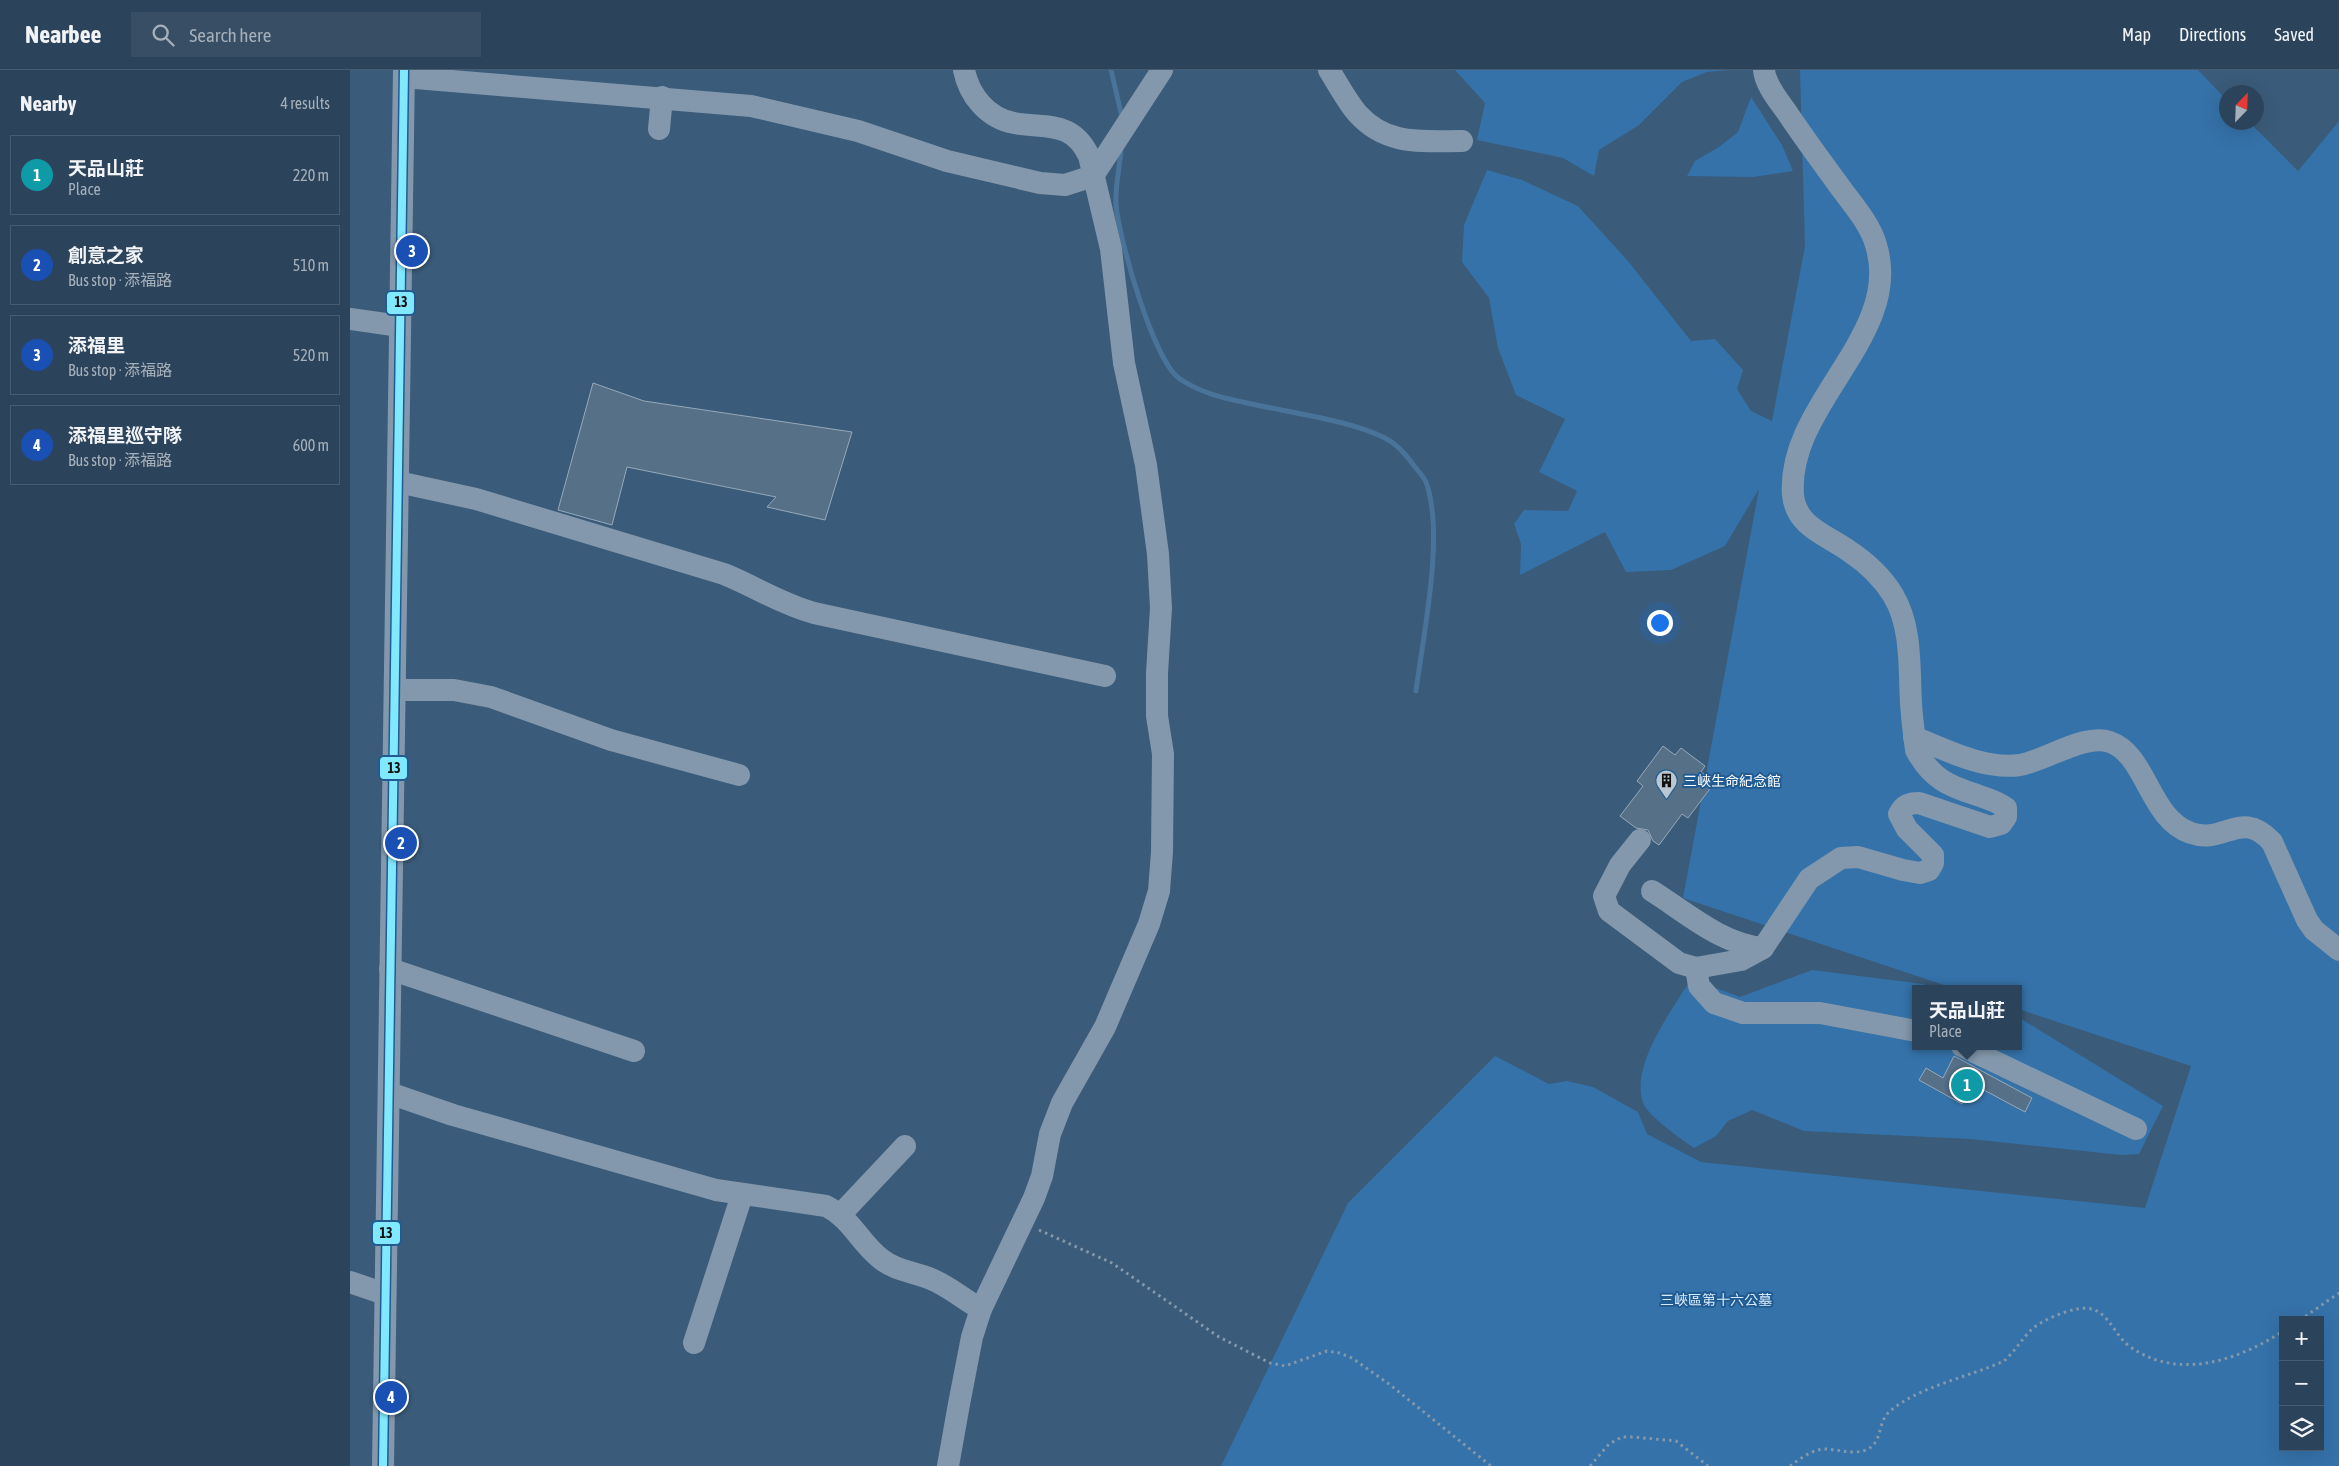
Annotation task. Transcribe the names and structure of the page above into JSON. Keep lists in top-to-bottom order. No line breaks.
{"parks":["三峽區第十六公墓"],"places":{"building":["三峽生命紀念館"]},"lines":["transit line 13"],"north":"top right","page":{"header":"Nearbee","search":"Search here","nav":["Map","Directions","Saved"],"heading":["Nearby","4 results"],"list":[{"mark":"1","name":"天品山莊","note":"Place","value":"220 m"},{"mark":"2","name":"創意之家","note":"Bus stop · 添福路","value":"510 m"},{"mark":"3","name":"添福里","note":"Bus stop · 添福路","value":"520 m"},{"mark":"4","name":"添福里巡守隊","note":"Bus stop · 添福路","value":"600 m"}],"pins":["3","2","1","4"],"popup":["天品山莊","Place"],"map_buttons":["+","−"]}}
